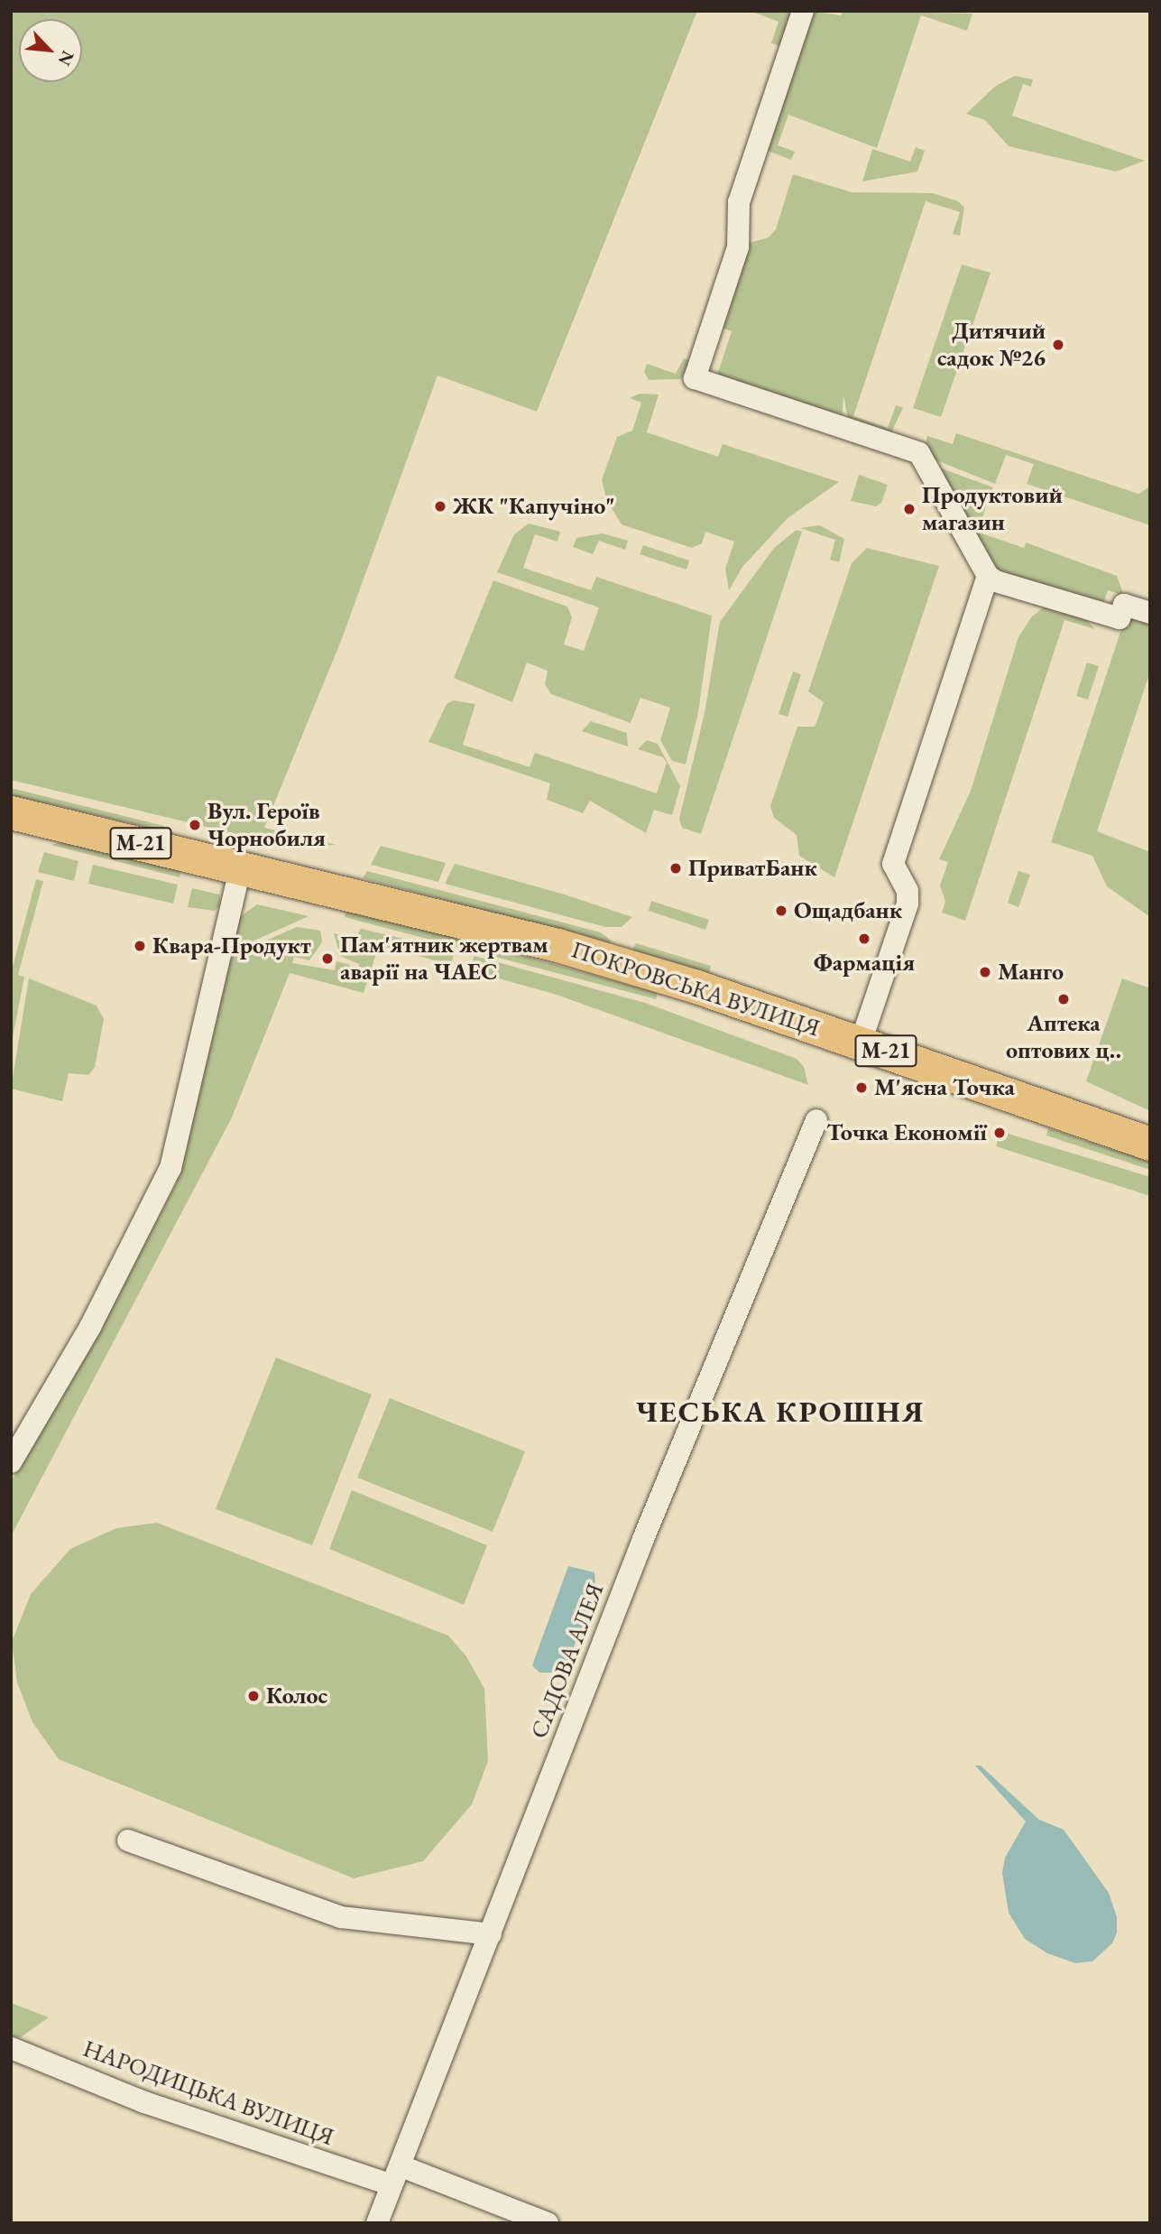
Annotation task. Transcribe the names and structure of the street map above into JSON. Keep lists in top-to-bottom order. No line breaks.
{"streets":{"highway":["М-21","ПОКРОВСЬКА ВУЛИЦЯ"],"street":["САДОВА АЛЕЯ","НАРОДИЦЬКА ВУЛИЦЯ"]},"crossings":[["САДОВА АЛЕЯ","НАРОДИЦЬКА ВУЛИЦЯ"]],"districts":["ЧЕСЬКА КРОШНЯ"],"places":["Дитячий садок №26","ЖК \"Капучіно\"","Продуктовий магазин","Вул. Героїв Чорнобиля","ПриватБанк","Ощадбанк","Фармація","Квара-Продукт","Пам'ятник жертвам аварії на ЧАЕС","Манго","Аптека оптових ц‥","М'ясна Точка","Точка Економії","Колос"],"north":"bottom right"}
